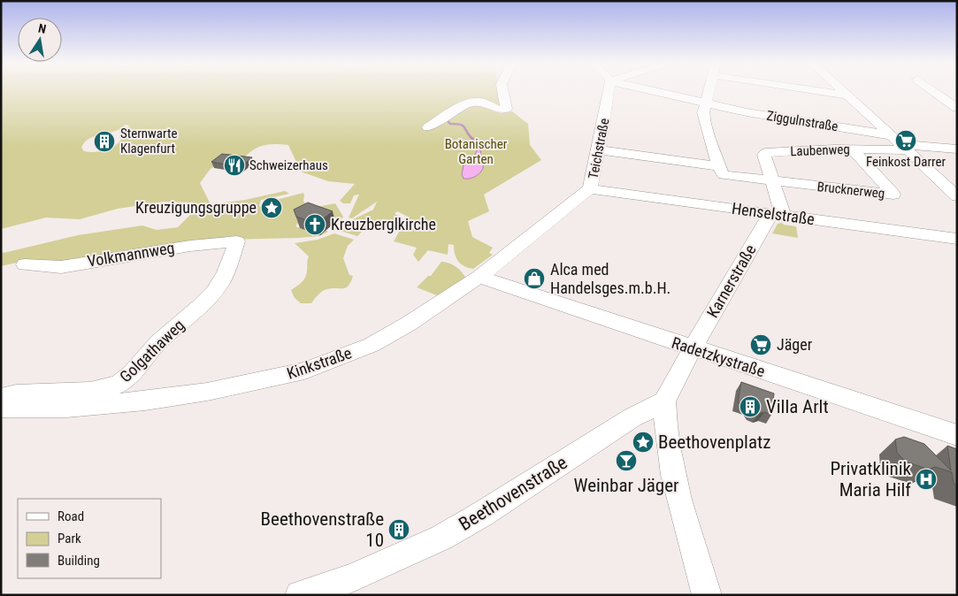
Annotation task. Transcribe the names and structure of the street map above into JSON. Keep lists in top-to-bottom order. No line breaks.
{"streets":{"street":["Ziggulnstraße","Teichstraße","Laubenweg","Brucknerweg","Henselstraße","Volkmannweg","Karnerstraße","Golgathaweg","Radetzkystraße","Kinkstraße","Beethovenstraße"]},"crossings":[["Ziggulnstraße","Laubenweg"],["Teichstraße","Henselstraße"],["Teichstraße","Kinkstraße"],["Laubenweg","Brucknerweg"],["Laubenweg","Henselstraße"],["Laubenweg","Karnerstraße"],["Henselstraße","Karnerstraße"],["Henselstraße","Kinkstraße"],["Volkmannweg","Golgathaweg"],["Karnerstraße","Radetzkystraße"],["Radetzkystraße","Kinkstraße"]],"parks":["Botanischer Garten"],"places":{"supermarket":["Feinkost Darrer","Jäger"],"building":["Sternwarte Klagenfurt","Villa Arlt","Beethovenstraße 10"],"restaurant":["Schweizerhaus"],"place":["Kreuzigungsgruppe","Beethovenplatz"],"church":["Kreuzberglkirche"],"shop":["Alca med Handelsges.m.b.H."],"bar":["Weinbar Jäger"],"hospital":["Privatklinik Maria Hilf"]},"legend":["Road","Park","Building"],"north":"top"}
